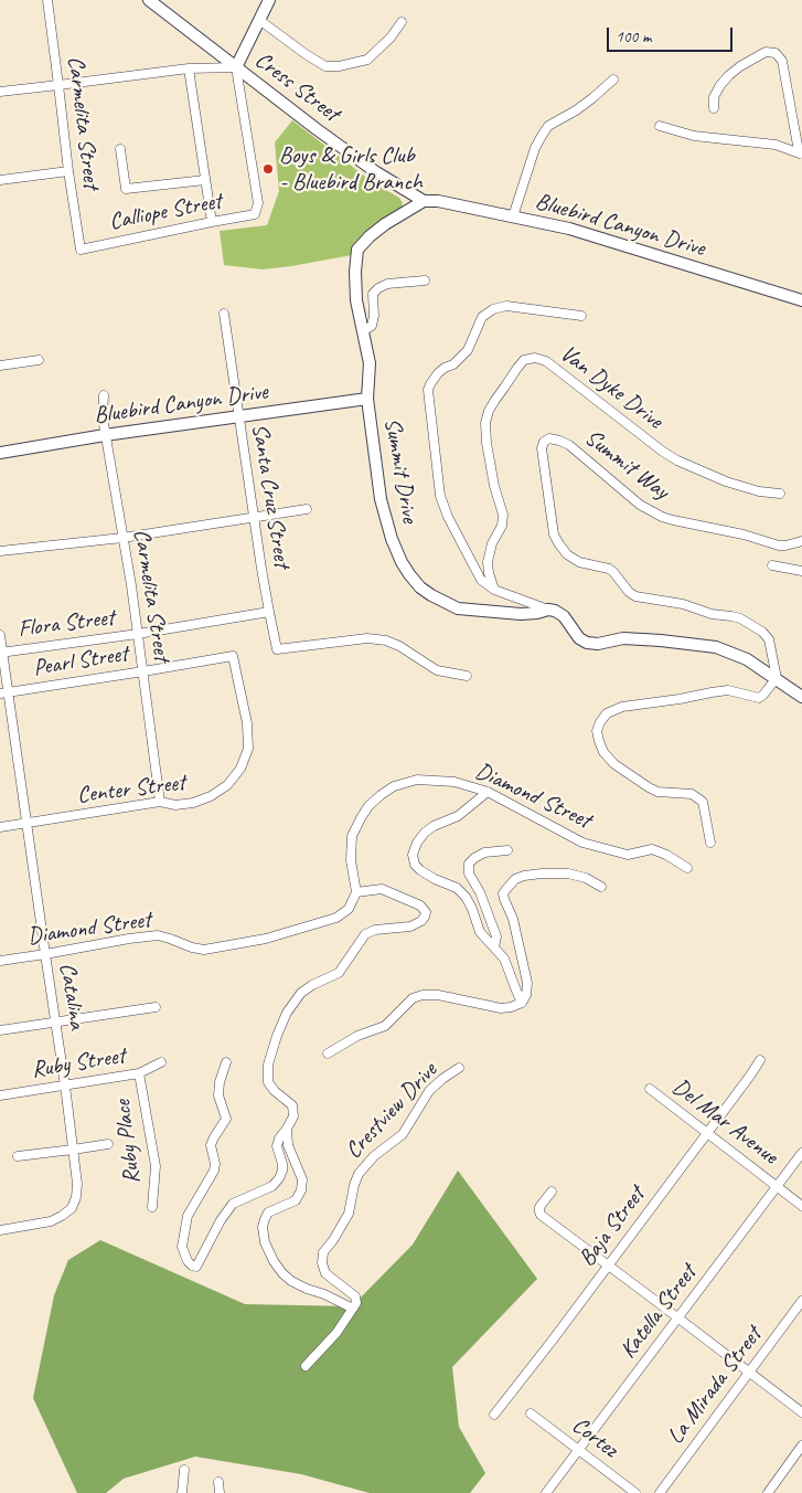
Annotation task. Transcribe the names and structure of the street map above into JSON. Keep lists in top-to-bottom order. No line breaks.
{"streets":{"street":["Cress Street","Carmelita Street","Calliope Street","Bluebird Canyon Drive","Van Dyke Drive","Summit Way","Summit Drive","Santa Cruz Street","Flora Street","Pearl Street","Center Street","Diamond Street","Catalina","Ruby Street","Crestview Drive","Del Mar Avenue","Ruby Place","Baja Street","Katella Street","La Mirada Street","Cortez"]},"crossings":[["Cress Street","Calliope Street"],["Cress Street","Bluebird Canyon Drive"],["Cress Street","Summit Drive"],["Carmelita Street","Calliope Street"],["Carmelita Street","Bluebird Canyon Drive"],["Carmelita Street","Flora Street"],["Carmelita Street","Pearl Street"],["Carmelita Street","Center Street"],["Bluebird Canyon Drive","Summit Drive"],["Bluebird Canyon Drive","Santa Cruz Street"],["Santa Cruz Street","Flora Street"],["Flora Street","Catalina"],["Pearl Street","Center Street"],["Pearl Street","Catalina"],["Center Street","Catalina"],["Diamond Street","Catalina"],["Catalina","Ruby Street"],["Ruby Street","Ruby Place"],["Del Mar Avenue","Baja Street"],["Del Mar Avenue","Katella Street"],["Katella Street","Cortez"]],"places":["Boys & Girls Club - Bluebird Branch"],"scale_bar":"100 m"}
